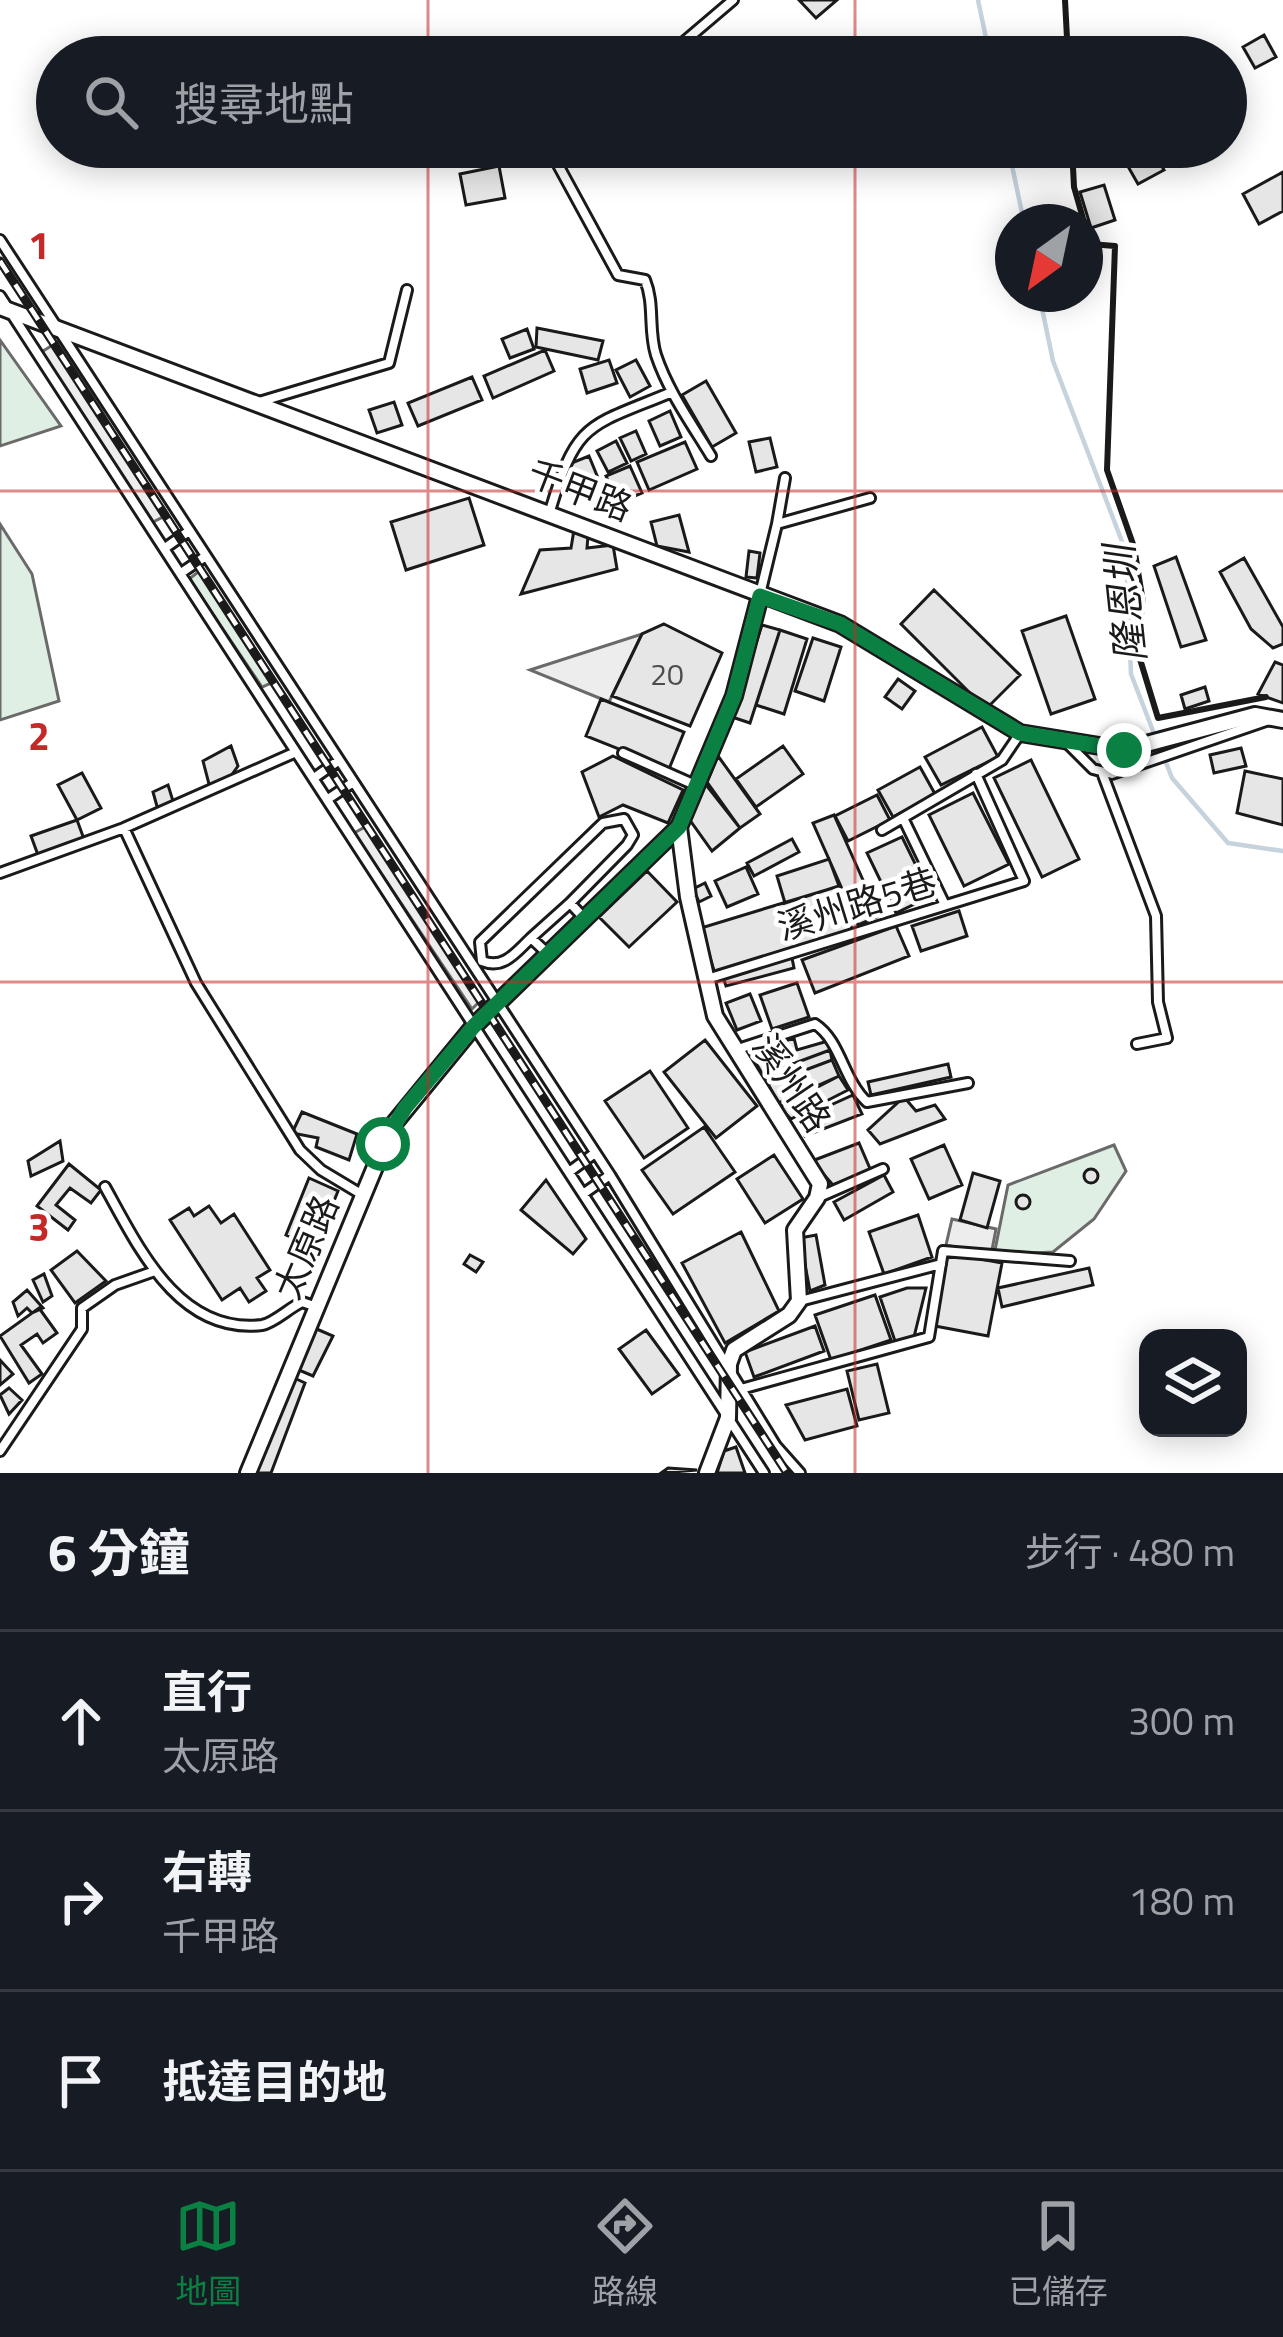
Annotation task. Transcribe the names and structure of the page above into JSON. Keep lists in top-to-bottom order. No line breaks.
{"streets":{"street":["千甲路","溪州路","太原路"],"lane":["溪州路5巷"]},"crossings":[["千甲路","太原路"],["溪州路5巷","溪州路"],["溪州路","太原路"]],"water":["隆恩圳"],"house_numbers":["20"],"north":"bottom left","page":{"search":"搜尋地點","heading":["6 分鐘","步行 · 480 m"],"list":[["直行","太原路","300 m"],["右轉","千甲路","180 m"],"抵達目的地"],"nav":["地圖","路線","已儲存"]},"grid":{"rows":["1","2","3"]}}
